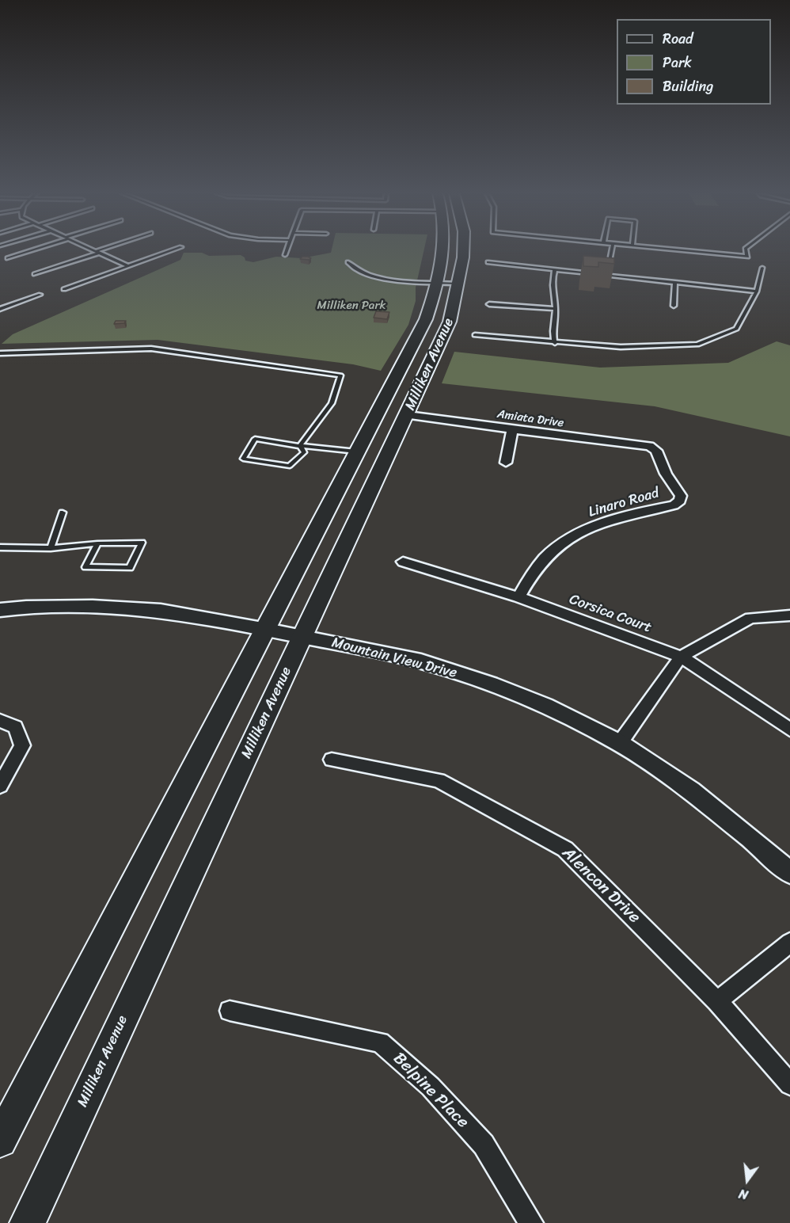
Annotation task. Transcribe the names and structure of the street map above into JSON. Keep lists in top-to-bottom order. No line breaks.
{"streets":{"main road":["Milliken Avenue"],"street":["Amiata Drive","Linaro Road","Corsica Court","Mountain View Drive","Alencon Drive","Belpine Place"]},"crossings":[["Milliken Avenue","Amiata Drive"],["Milliken Avenue","Mountain View Drive"],["Amiata Drive","Linaro Road"],["Linaro Road","Corsica Court"]],"parks":["Milliken Park"],"legend":["Road","Park","Building"],"north":"bottom"}
